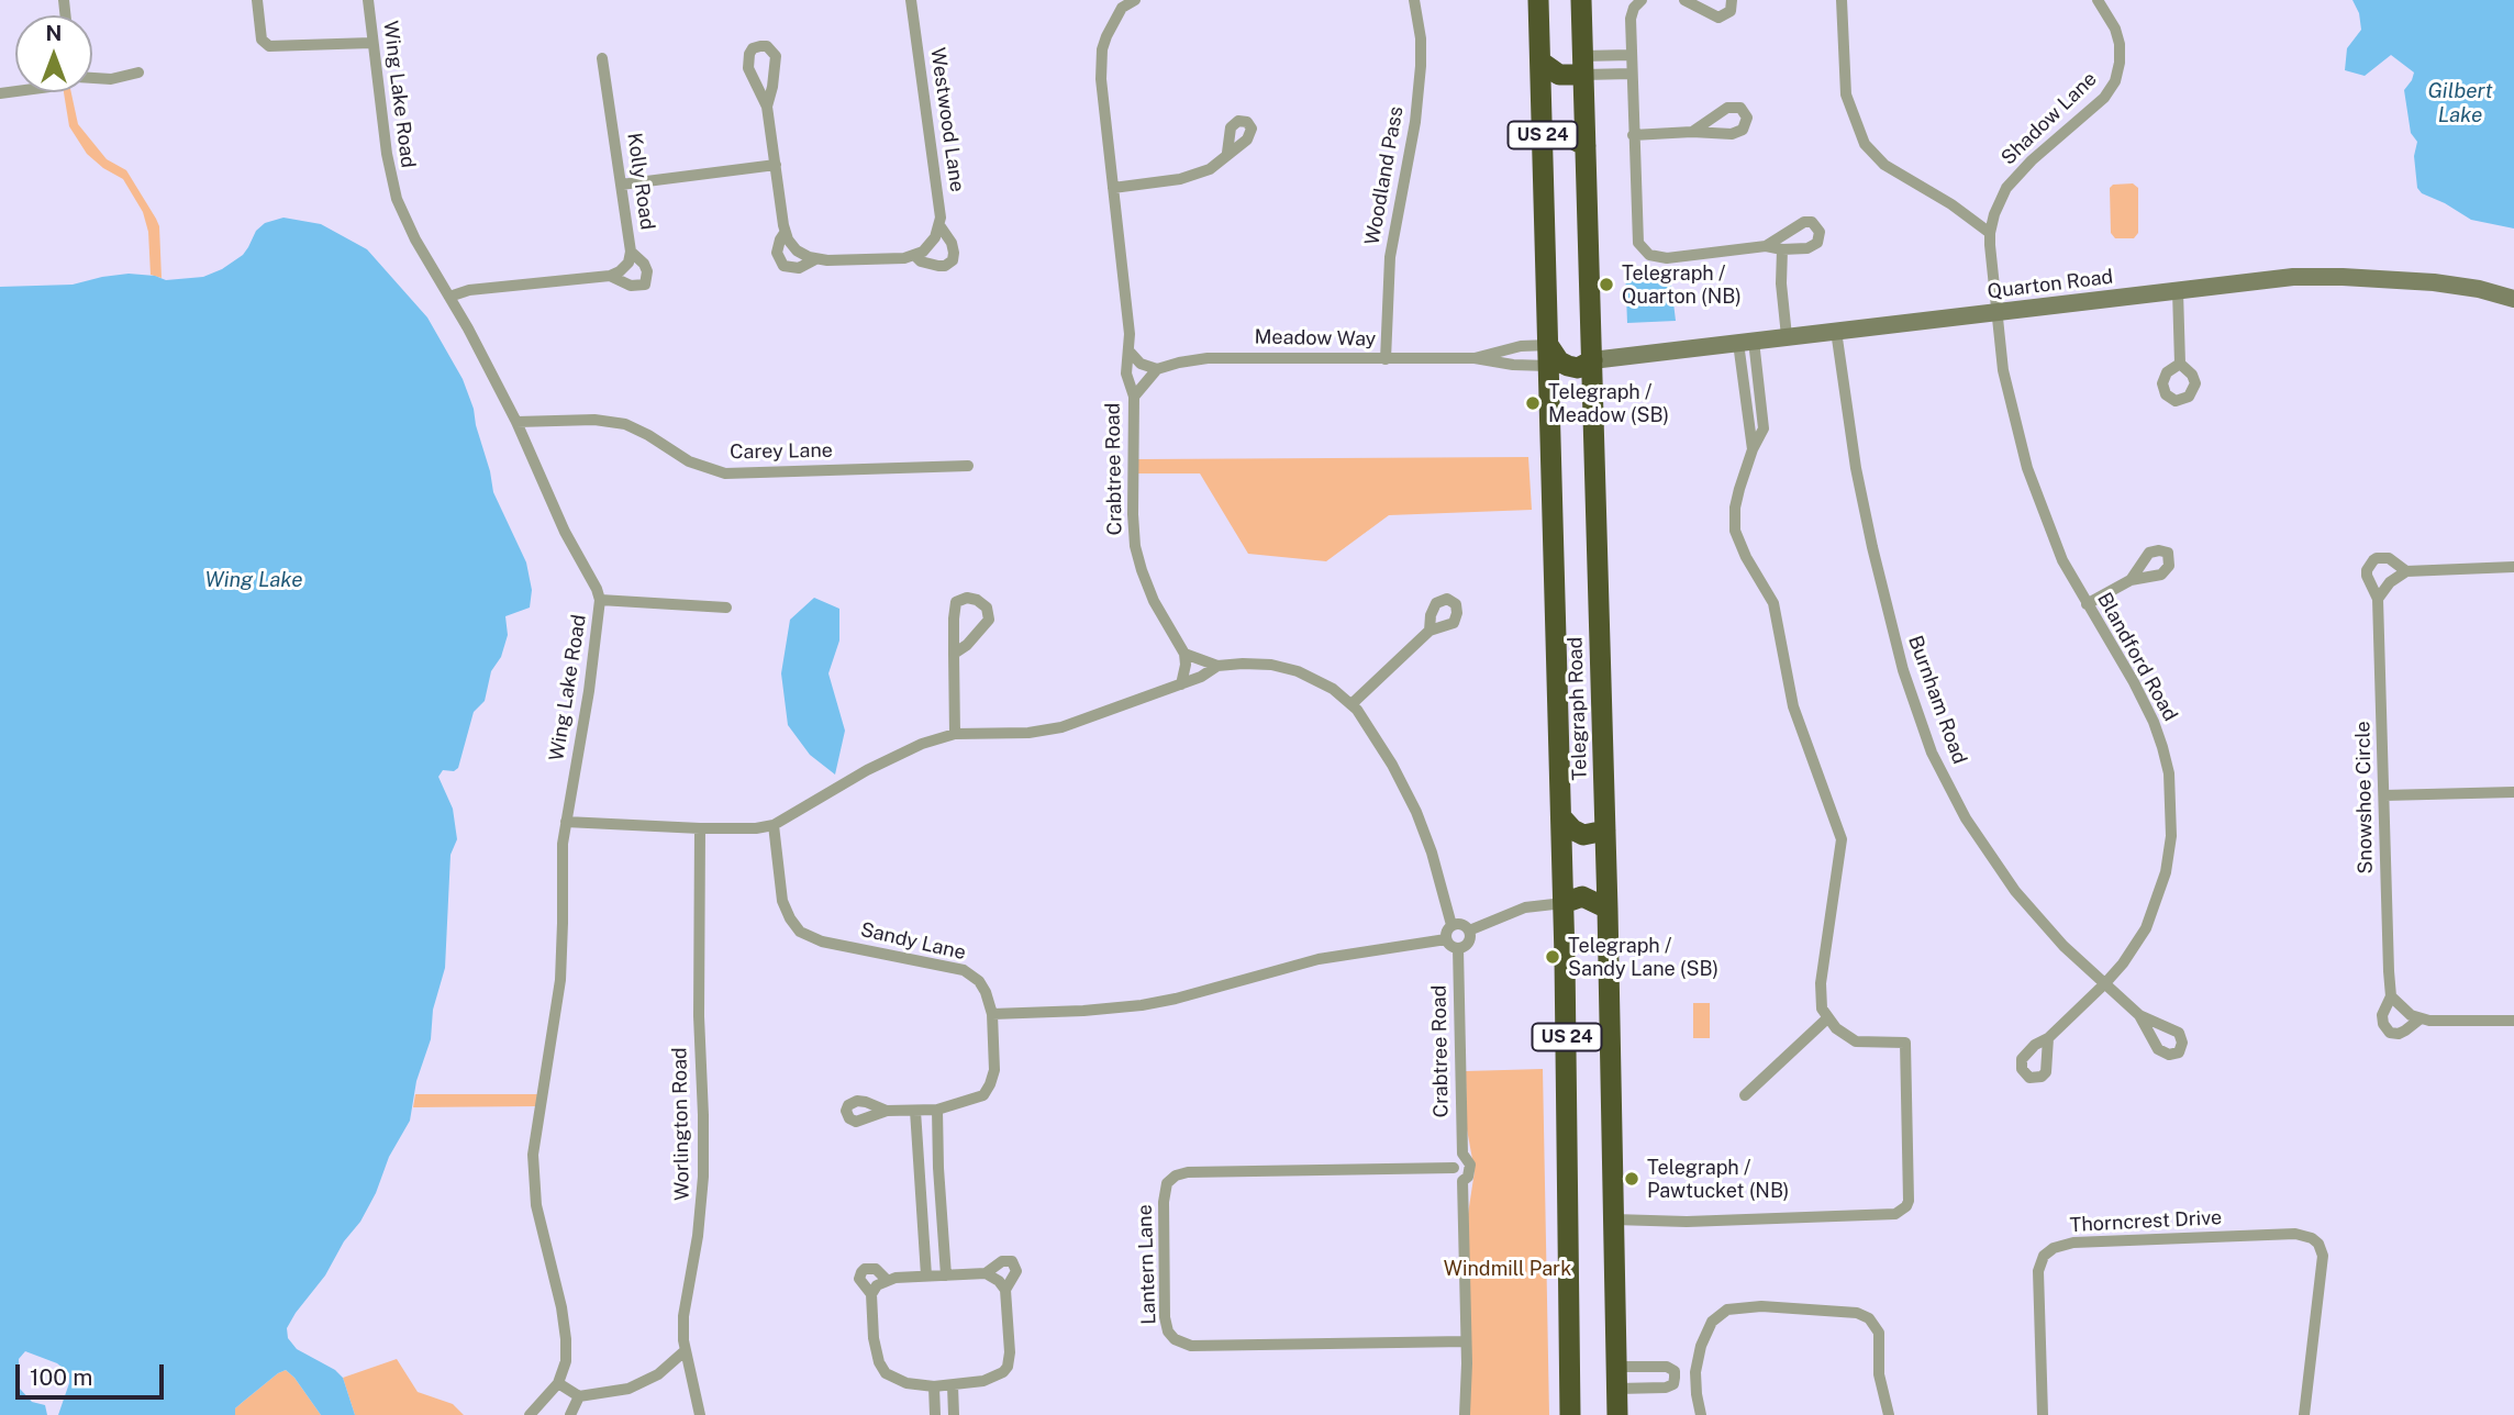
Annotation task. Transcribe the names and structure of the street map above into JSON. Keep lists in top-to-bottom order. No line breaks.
{"streets":{"highway":["US 24","Telegraph Road"],"street":["Wing Lake Road","Shadow Lane","Westwood Lane","Woodland Pass","Kolly Road","Quarton Road","Meadow Way","Carey Lane","Crabtree Road","Blandford Road","Burnham Road","Snowshoe Circle","Sandy Lane","Worlington Road","Thorncrest Drive","Lantern Lane"]},"crossings":[["Wing Lake Road","Carey Lane"],["Shadow Lane","Quarton Road"],["Shadow Lane","Blandford Road"],["Woodland Pass","Meadow Way"],["Quarton Road","Blandford Road"],["Quarton Road","Burnham Road"],["Quarton Road","Telegraph Road"],["Meadow Way","Telegraph Road"],["Crabtree Road","Lantern Lane"],["Blandford Road","Burnham Road"]],"water":["Gilbert Lake","Wing Lake"],"parks":["Windmill Park"],"places":["Telegraph / Quarton (NB)","Telegraph / Meadow (SB)","Telegraph / Sandy Lane (SB)","Telegraph / Pawtucket (NB)"],"scale_bar":"100 m","north":"top"}
